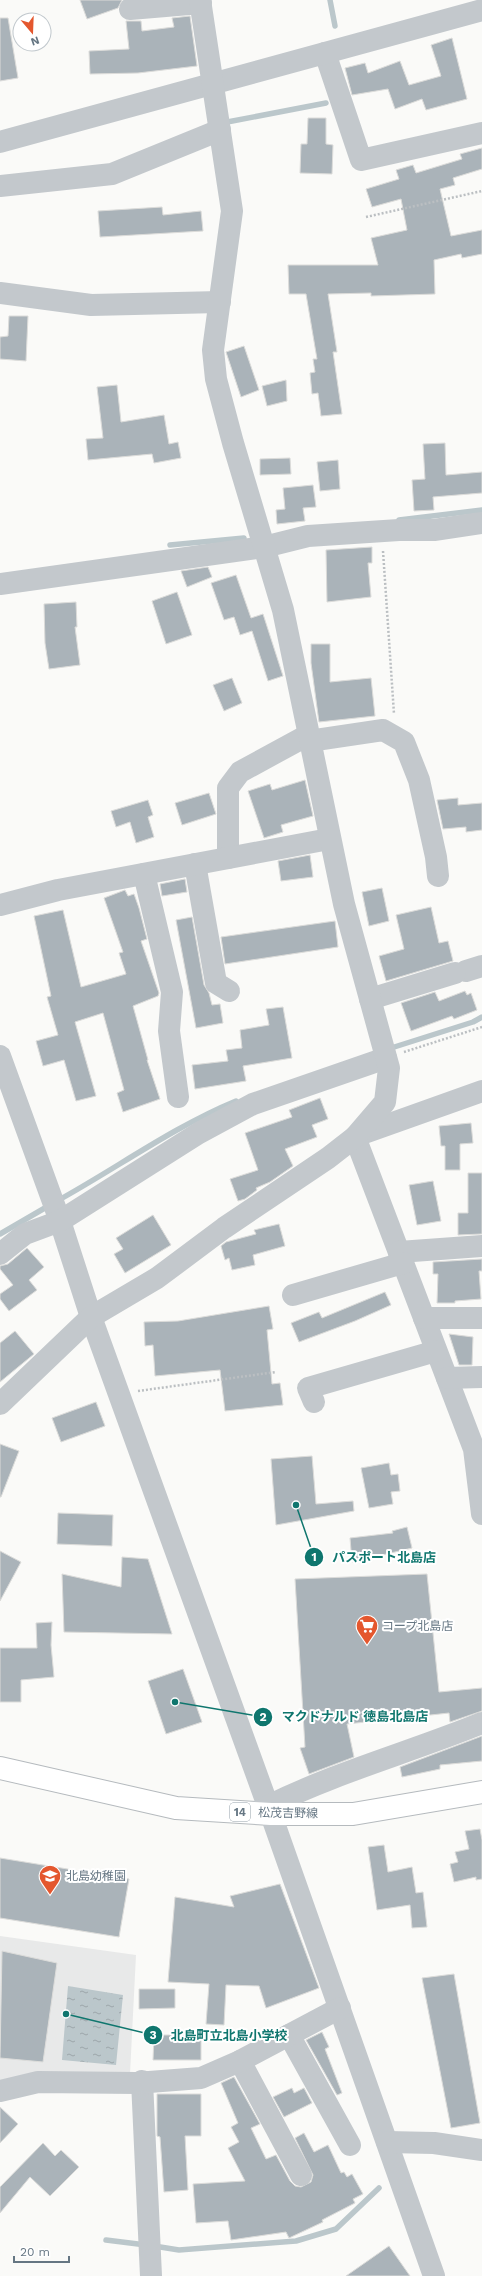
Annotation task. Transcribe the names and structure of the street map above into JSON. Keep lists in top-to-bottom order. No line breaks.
{"streets":{"main road":["14","松茂吉野線"]},"places":{"other":["パスポート北島店","マクドナルド 徳島北島店","北島町立北島小学校"],"supermarket":["コープ北島店"],"school or university":["北島幼稚園"]},"scale_bar":"20 m","north":"bottom"}
